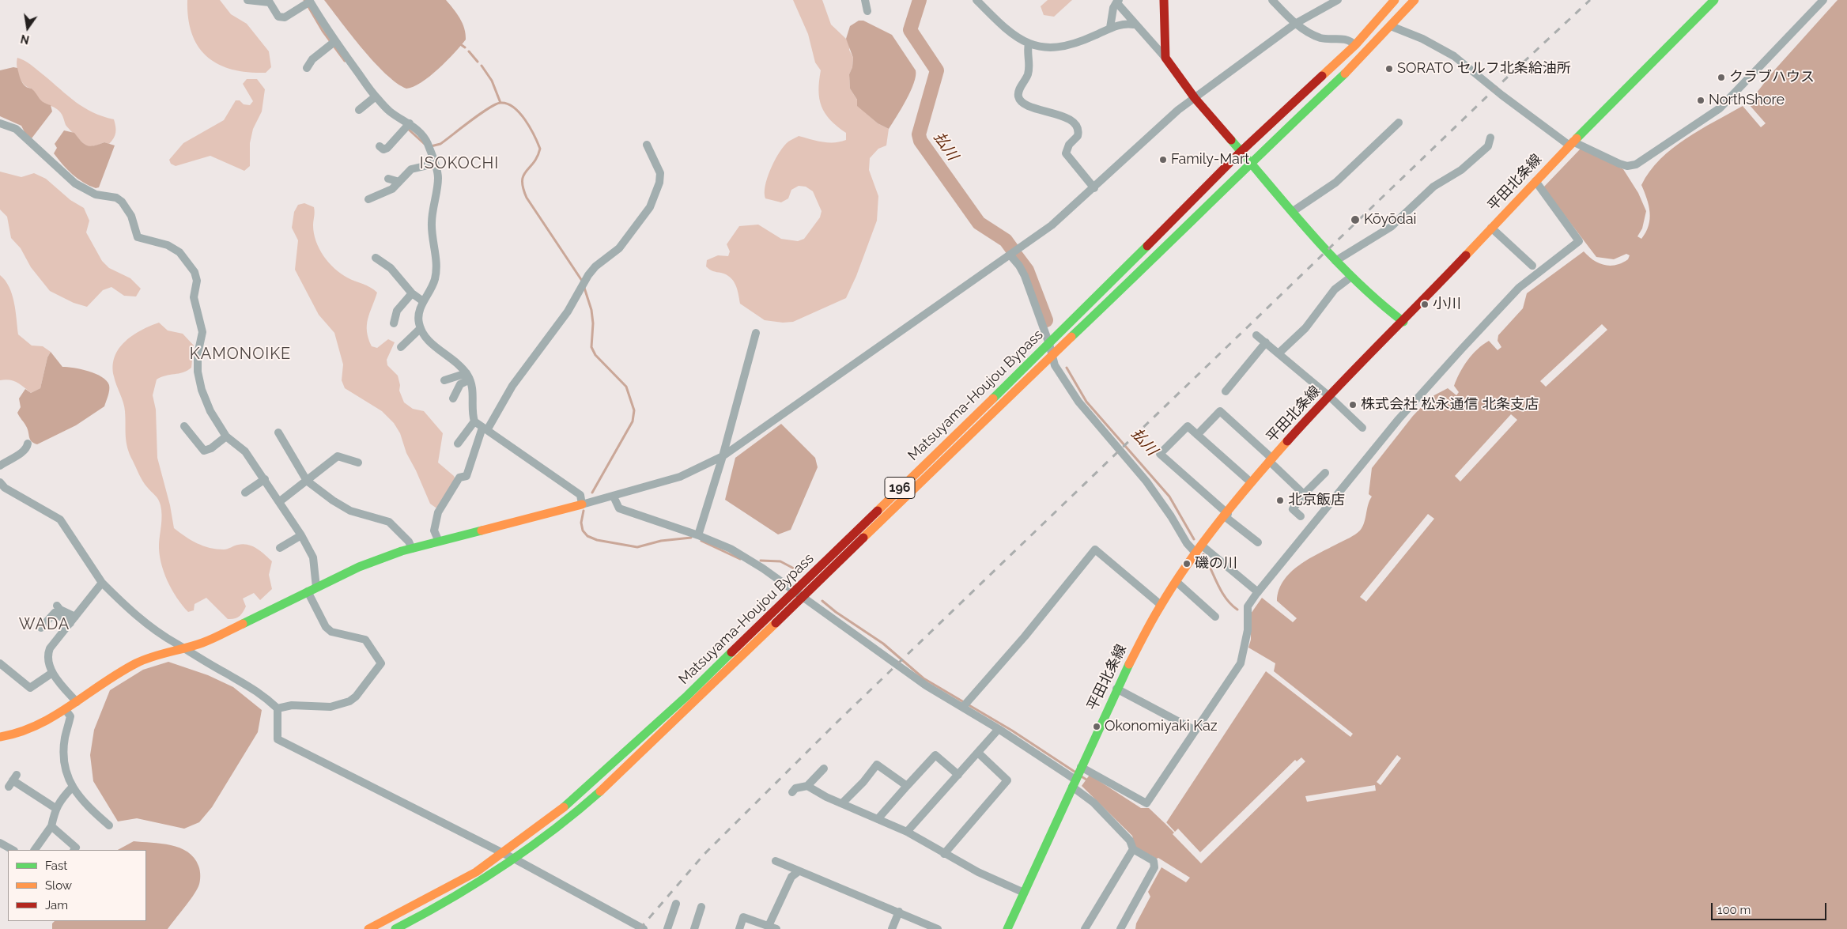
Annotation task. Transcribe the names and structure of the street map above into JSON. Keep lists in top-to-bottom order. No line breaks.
{"streets":{"main road":["平田北条線","Matsuyama-Houjou Bypass","196"]},"districts":["ISOKOCHI","KAMONOIKE","WADA"],"water":["払川"],"places":["SORATO セルフ北条給油所","クラブハウス","NorthShore","Family-Mart","Kōyōdai","小川","株式会社 松永通信 北条支店","北京飯店","磯の川","Okonomiyaki Kaz"],"legend":["Fast","Slow","Jam"],"scale_bar":"100 m","north":"bottom"}
